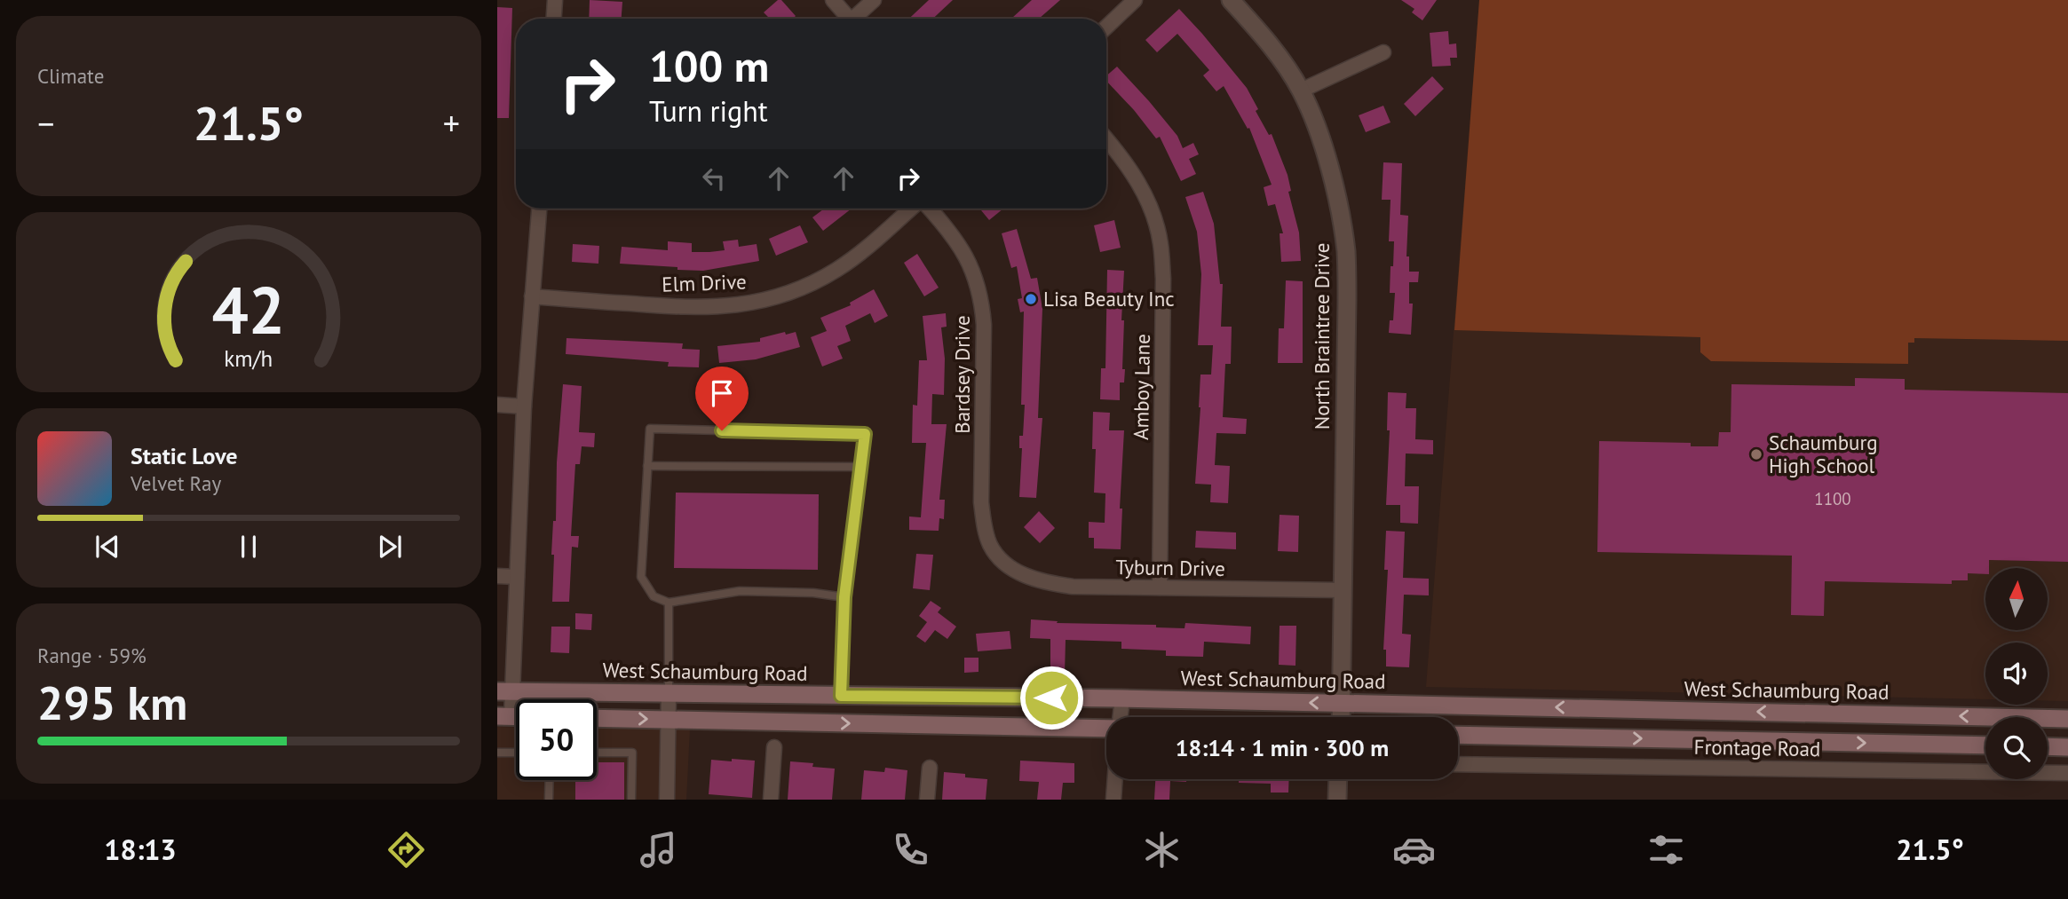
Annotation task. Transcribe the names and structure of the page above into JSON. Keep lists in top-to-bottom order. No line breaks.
{"streets":{"main road":["West Schaumburg Road"],"street":["Elm Drive","North Braintree Drive","Bardsey Drive","Amboy Lane","Tyburn Drive","Frontage Road"]},"crossings":[["North Braintree Drive","Tyburn Drive"],["North Braintree Drive","West Schaumburg Road"],["Bardsey Drive","Tyburn Drive"],["Amboy Lane","Tyburn Drive"]],"places":["Lisa Beauty Inc","Schaumburg High School"],"house_numbers":["1100"],"north":"top","page":{"tile":["Climate",["Range · 59%","295 km"]],"turn":["100 m","Turn right"],"heat":["−","21.5°","+"],"song":["Static Love","Velvet Ray"],"limit":"50","trip":"18:14 · 1 min · 300 m","tabs":["18:13","21.5°"],"gauge":["42","km/h"]}}
